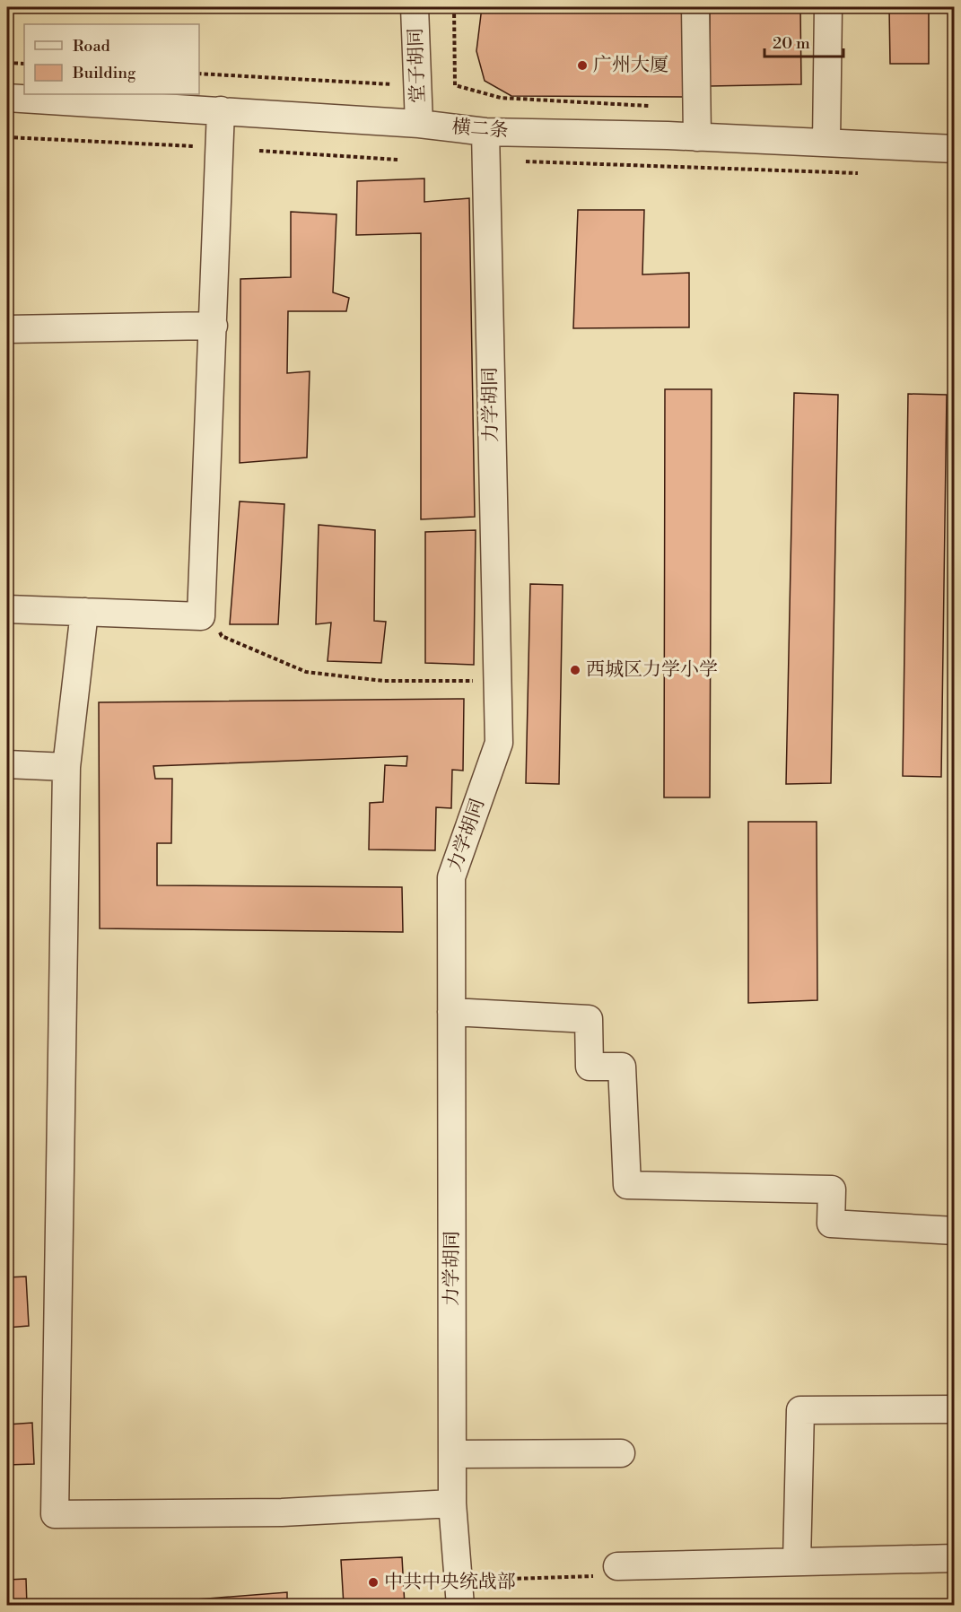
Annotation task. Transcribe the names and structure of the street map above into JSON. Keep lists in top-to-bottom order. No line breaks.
{"streets":{"street":["堂子胡同","横二条","力学胡同"]},"crossings":[["堂子胡同","横二条"],["横二条","力学胡同"]],"places":["广州大厦","西城区力学小学","中共中央统战部"],"legend":["Road","Building"],"scale_bar":"20 m"}
